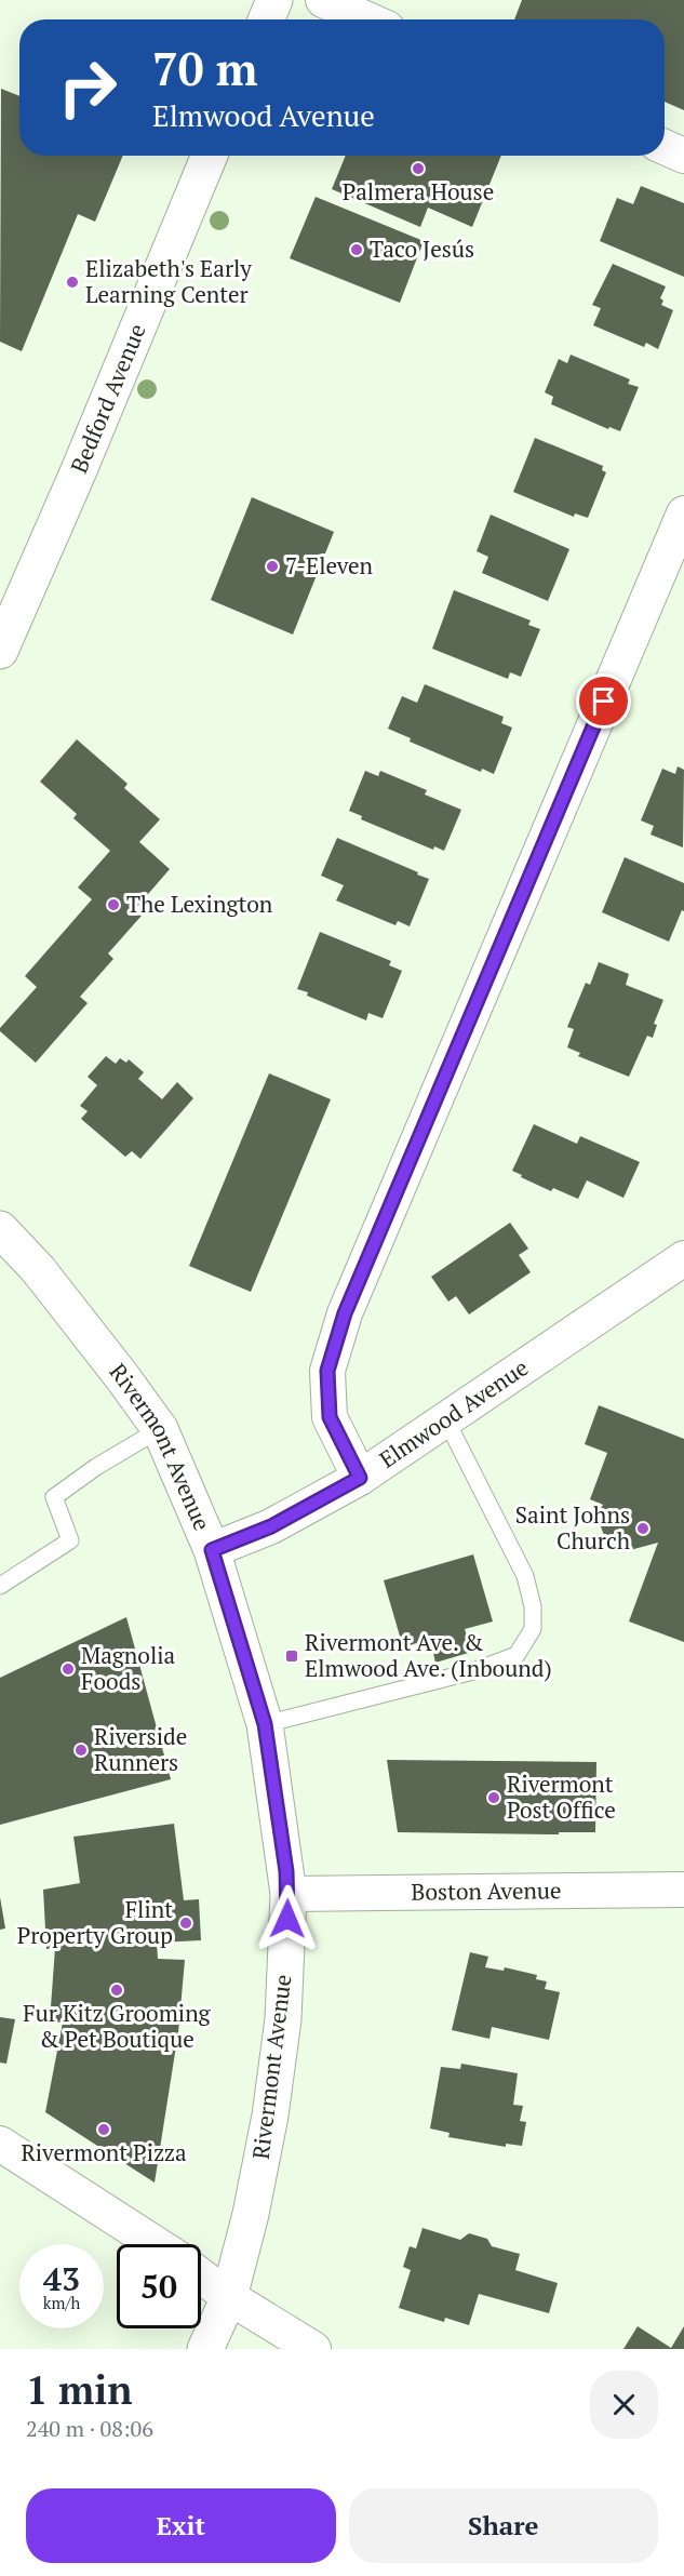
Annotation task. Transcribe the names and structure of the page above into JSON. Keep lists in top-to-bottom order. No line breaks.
{"streets":{"main road":["Bedford Avenue","Rivermont Avenue"],"street":["Elmwood Avenue","Boston Avenue"]},"crossings":[["Elmwood Avenue","Rivermont Avenue"],["Rivermont Avenue","Boston Avenue"]],"places":{"other":["Palmera House","Taco Jesús","Elizabeth's Early Learning Center","7-Eleven","The Lexington","Saint Johns Church","Magnolia Foods","Riverside Runners","Rivermont Post Office","Flint Property Group","Fur Kitz Grooming & Pet Boutique","Rivermont Pizza"],"transit":["Rivermont Ave. & Elmwood Ave. (Inbound)"]},"page":{"turn":["70 m","Elmwood Avenue"],"speed":"43 km/h","limit":"50","heading":["1 min","240 m · 08:06"],"buttons":["Exit","Share"]}}
